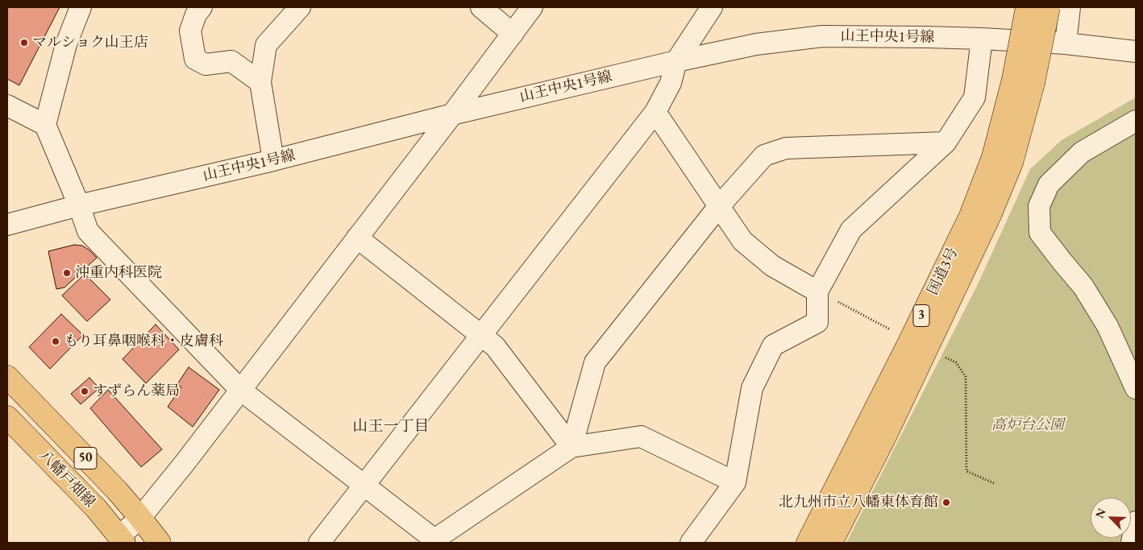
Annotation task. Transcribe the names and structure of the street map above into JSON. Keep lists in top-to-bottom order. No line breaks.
{"streets":{"main road":["国道3号","3","50","八幡戸畑線"],"street":["山王中央1号線"]},"districts":["山王一丁目"],"parks":["高炉台公園"],"places":["マルショク山王店","沖重内科医院","もり耳鼻咽喉科・皮膚科","すずらん薬局","北九州市立八幡東体育館"],"north":"top left"}
